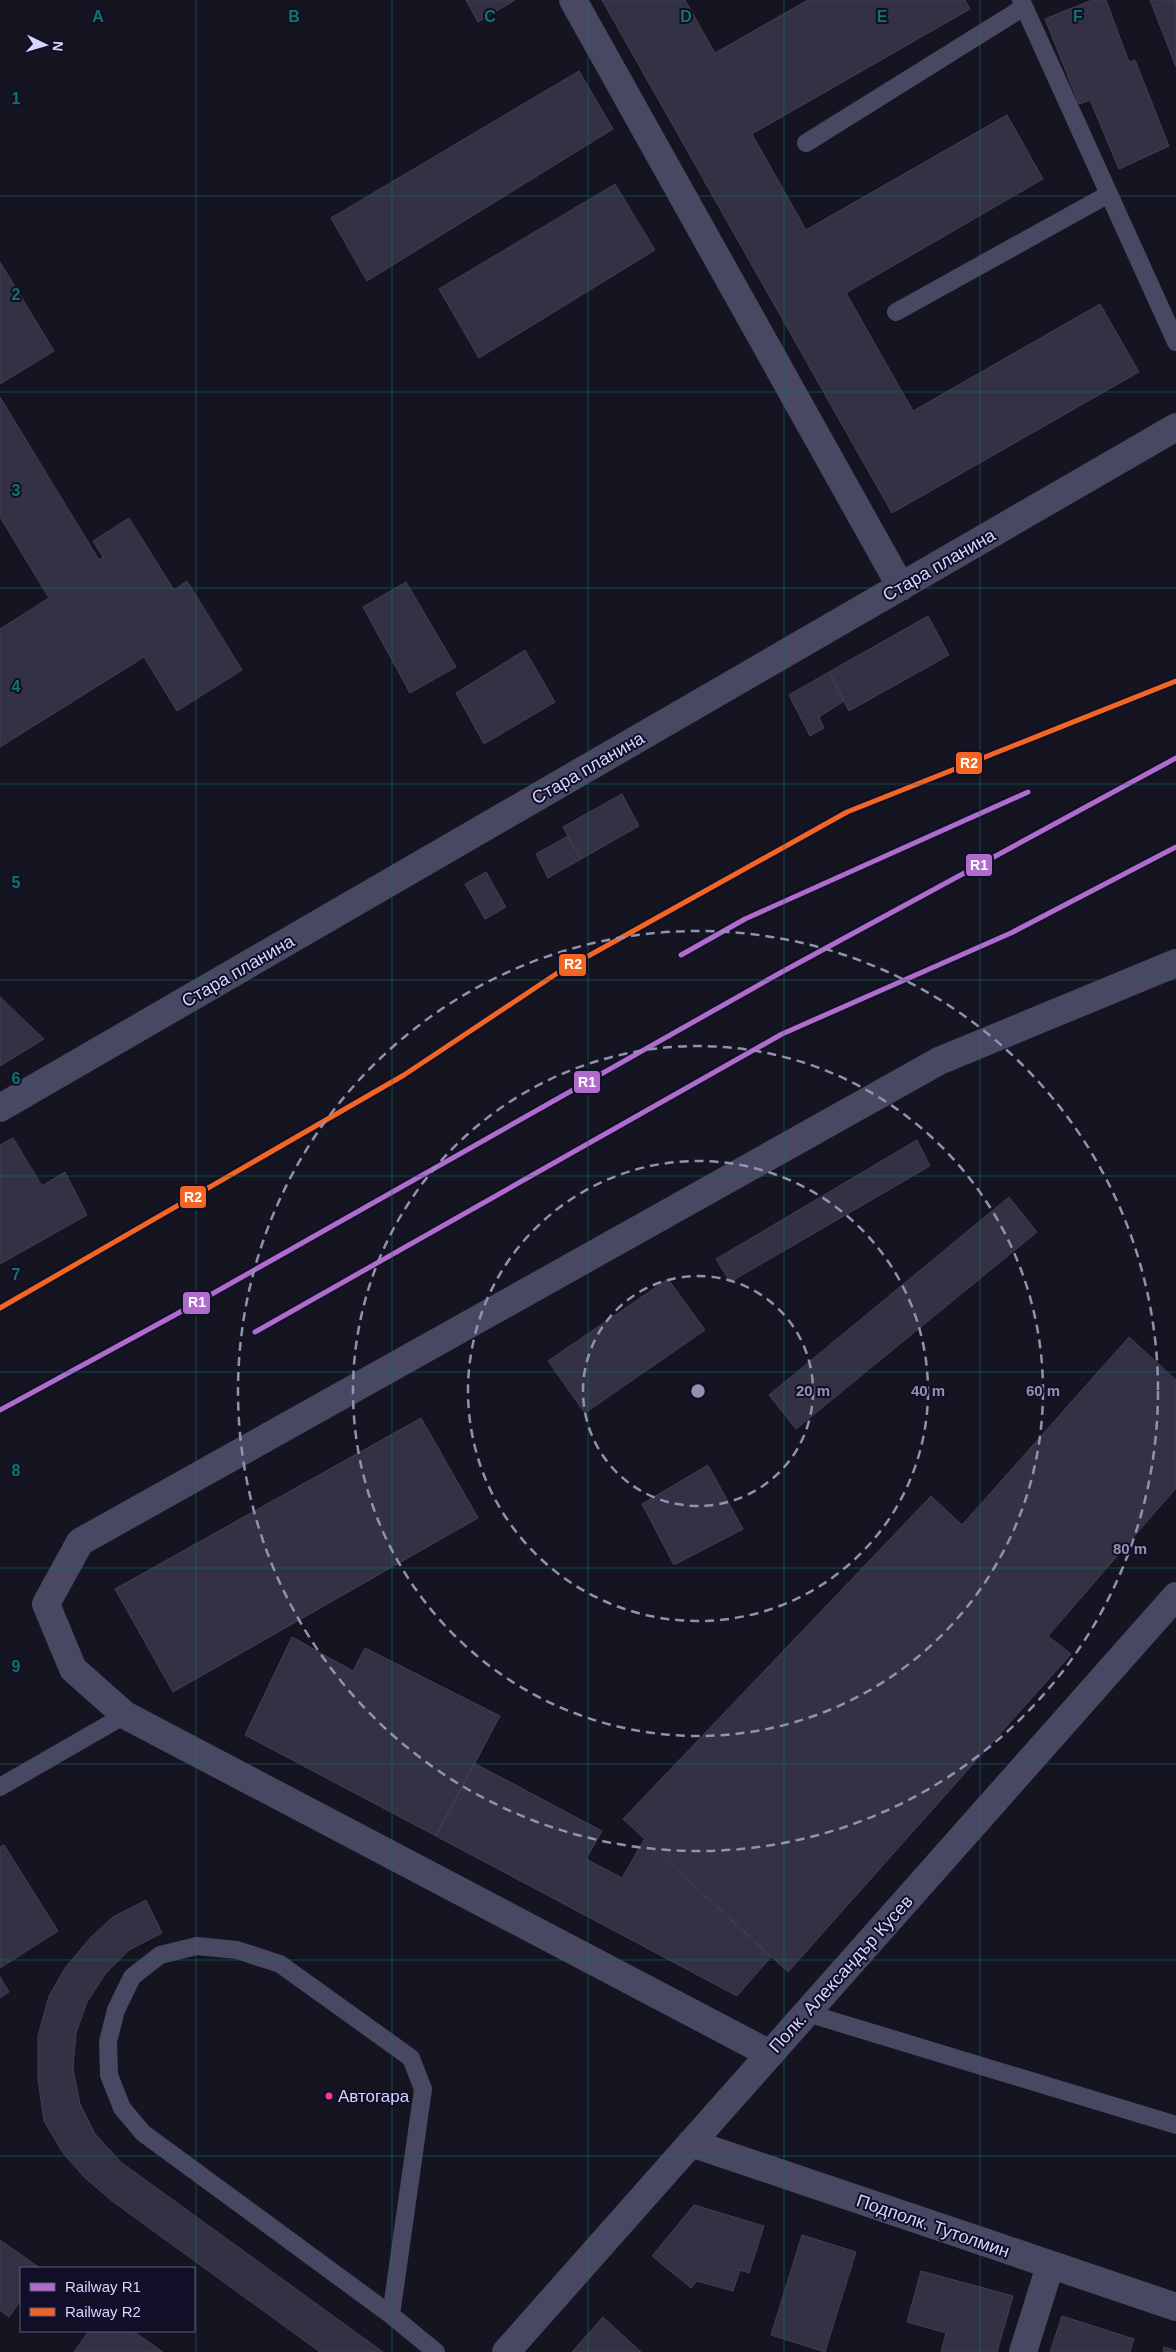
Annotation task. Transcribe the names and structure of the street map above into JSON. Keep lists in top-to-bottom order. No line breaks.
{"streets":{"street":["Стара планина","Полк. Александър Кусев","Подполк. Тутолмин"]},"crossings":[["Полк. Александър Кусев","Подполк. Тутолмин"]],"places":["Автогара"],"lines":["rail line R2","rail line R1"],"legend":["Railway R1","Railway R2"],"north":"right","grid":{"columns":["A","B","C","D","E","F"],"rows":["1","2","3","4","5","6","7","8","9"]},"rings":["20 m","40 m","60 m","80 m"]}
